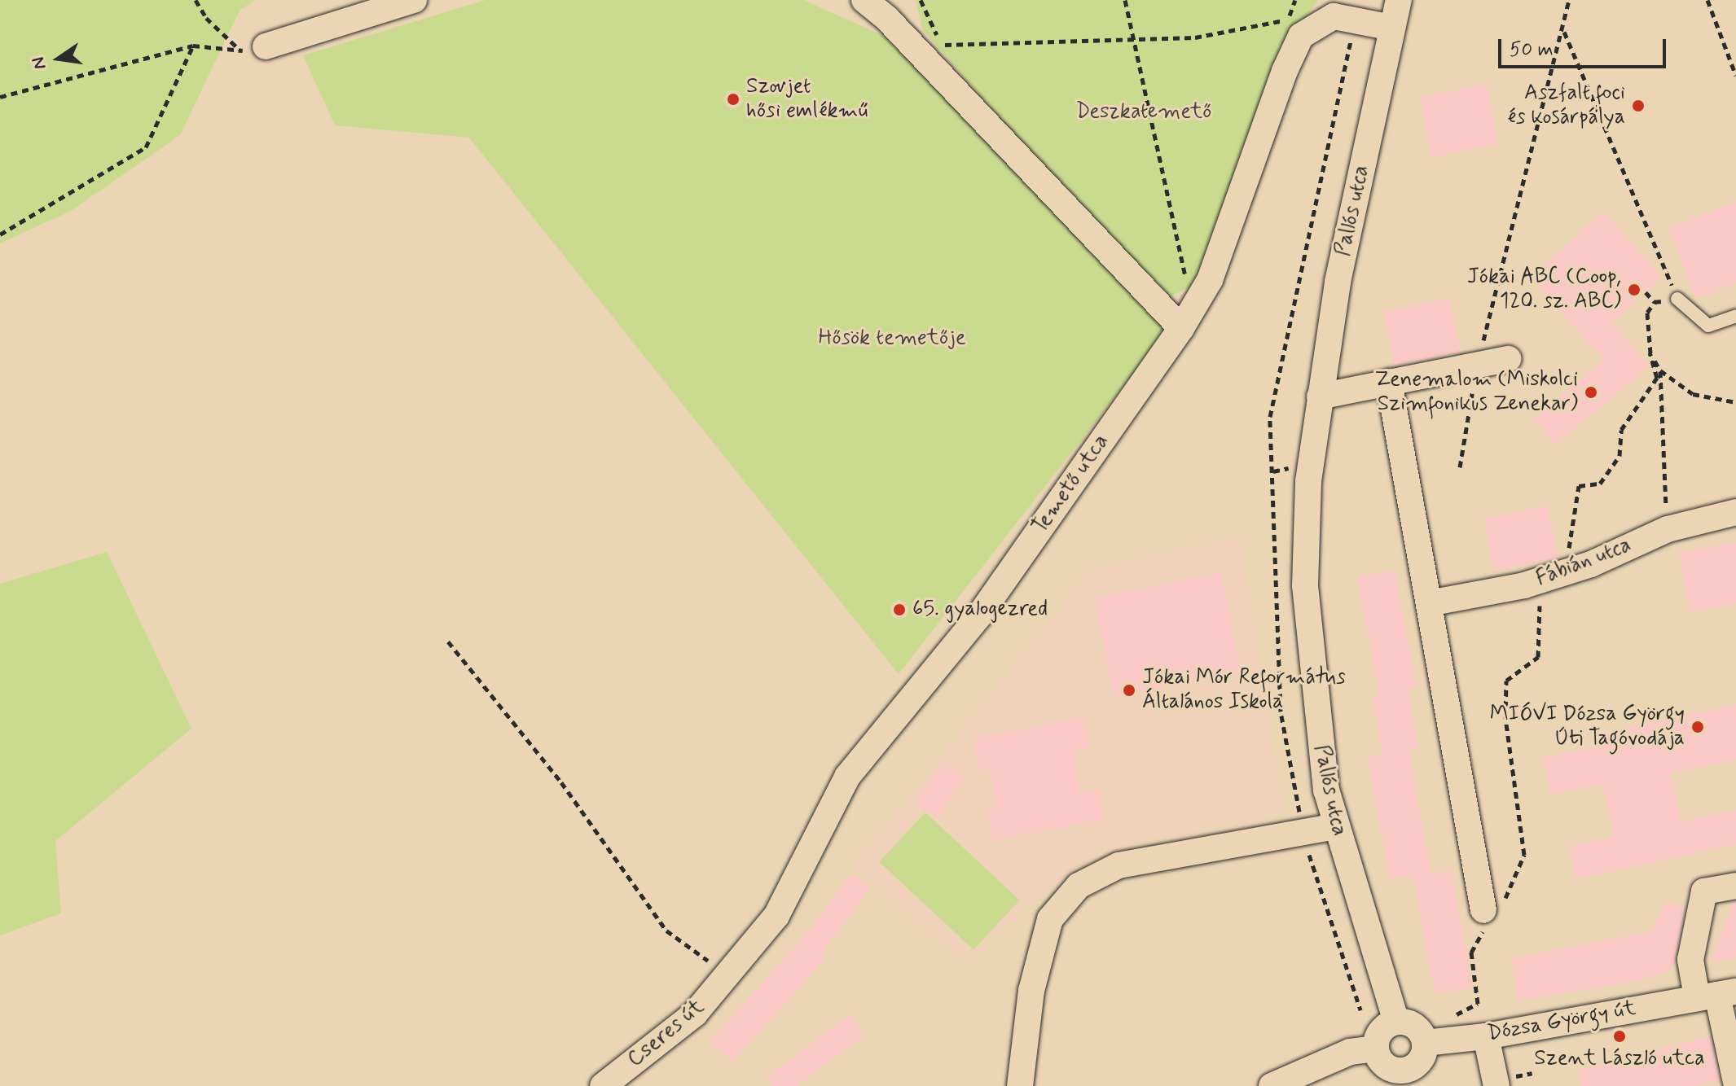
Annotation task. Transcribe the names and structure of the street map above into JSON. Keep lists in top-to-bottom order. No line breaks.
{"streets":{"street":["Pallós utca","Temető utca","Fábián utca","Dózsa György út","Cseres út"]},"crossings":[["Pallós utca","Temető utca"],["Pallós utca","Dózsa György út"],["Temető utca","Cseres út"]],"parks":["Deszkatemető","Hősök temetője"],"places":["Szovjet hősi emlékmű","Aszfalt foci és kosárpálya","Jókai ABC (Coop, 120. sz. ABC)","Zenemalom (Miskolci Szimfonikus Zenekar)","65. gyalogezred","Jókai Mór Református Általános Iskola","MIÓVI Dózsa György Úti Tagóvodája","Szent László utca"],"scale_bar":"50 m","north":"left"}
